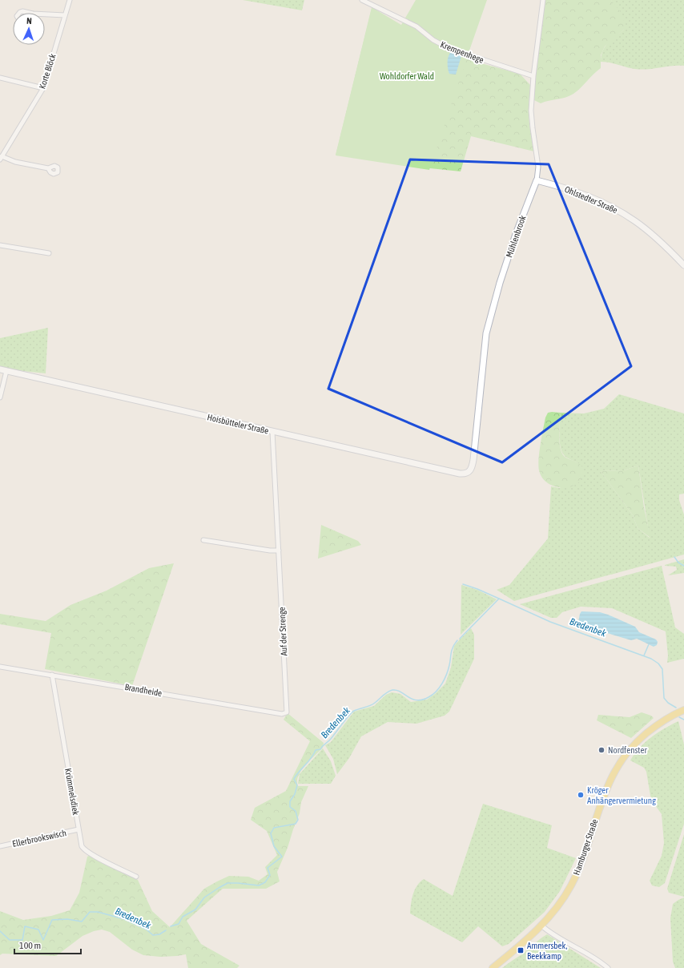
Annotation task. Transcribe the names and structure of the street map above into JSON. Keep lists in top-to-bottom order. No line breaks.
{"streets":{"main road":["Hamburger Straße"],"street":["Krempenhege","Korte Blöck","Ohlstedter Straße","Mühlenbrook","Hoisbütteler Straße","Auf der Strenge","Brandheide","Krümmelsdiek","Ellerbrookswisch"]},"crossings":[["Krempenhege","Mühlenbrook"],["Ohlstedter Straße","Mühlenbrook"],["Mühlenbrook","Hoisbütteler Straße"],["Hoisbütteler Straße","Auf der Strenge"],["Auf der Strenge","Brandheide"],["Brandheide","Krümmelsdiek"],["Krümmelsdiek","Ellerbrookswisch"]],"water":["Bredenbek"],"parks":["Wohldorfer Wald"],"places":{"other":["Nordfenster","Kröger Anhängervermietung"],"transit":["Ammersbek, Beekkamp"]},"scale_bar":"100 m","north":"top"}
